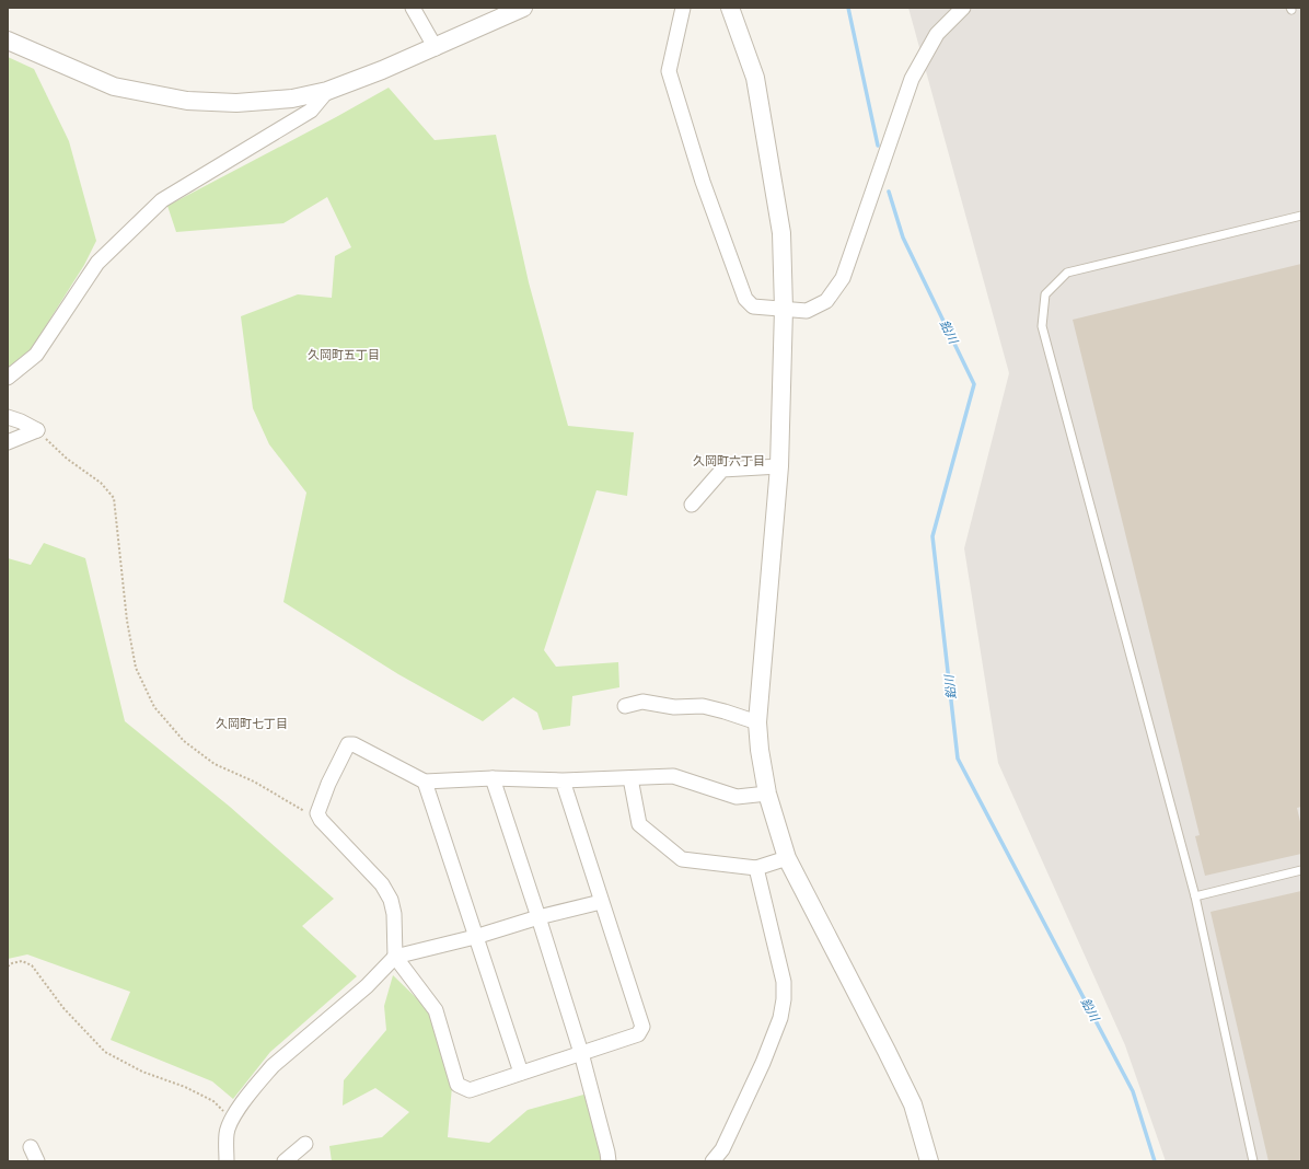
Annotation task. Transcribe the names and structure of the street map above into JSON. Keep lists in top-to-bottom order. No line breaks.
{"districts":["久岡町五丁目","久岡町六丁目","久岡町七丁目"],"water":["鉛川"]}
